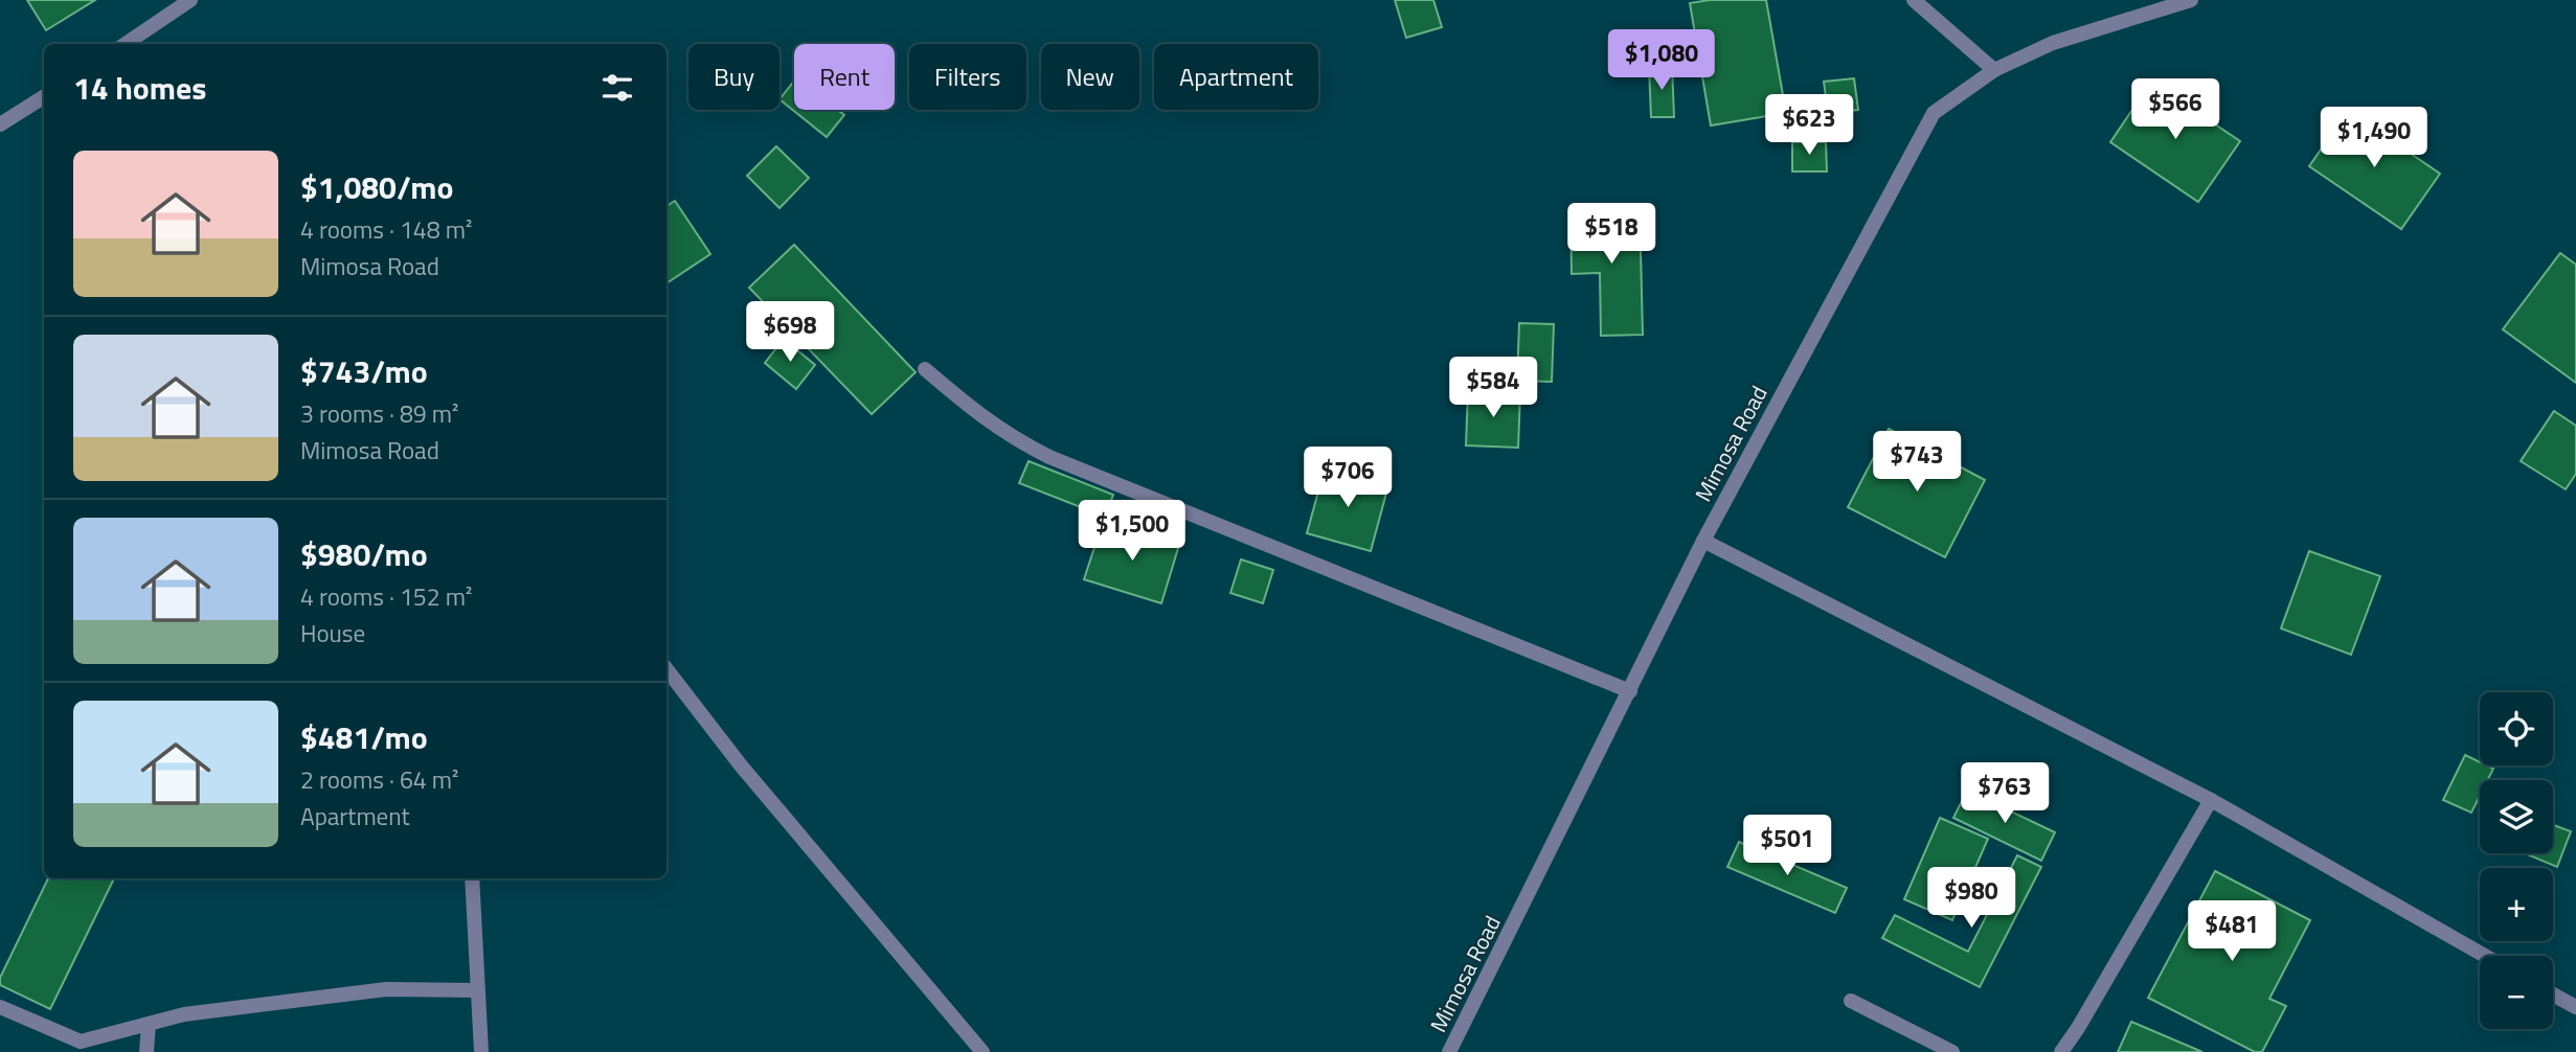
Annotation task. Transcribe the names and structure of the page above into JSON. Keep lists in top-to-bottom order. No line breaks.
{"streets":{"street":["Mimosa Road"]},"page":{"price":["$1,080","$566","$623","$1,490","$518","$698","$584","$743","$706","$1,500","$763","$501","$980","$481"],"chip":["Buy","Rent","Filters","New","Apartment"],"heading":"14 homes","list":[{"name":"$1,080/mo","note":"4 rooms · 148 m² · Mimosa Road"},{"name":"$743/mo","note":"3 rooms · 89 m² · Mimosa Road"},{"name":"$980/mo","note":"4 rooms · 152 m² · House"},{"name":"$481/mo","note":"2 rooms · 64 m² · Apartment"}],"map_buttons":["+","−"]}}
